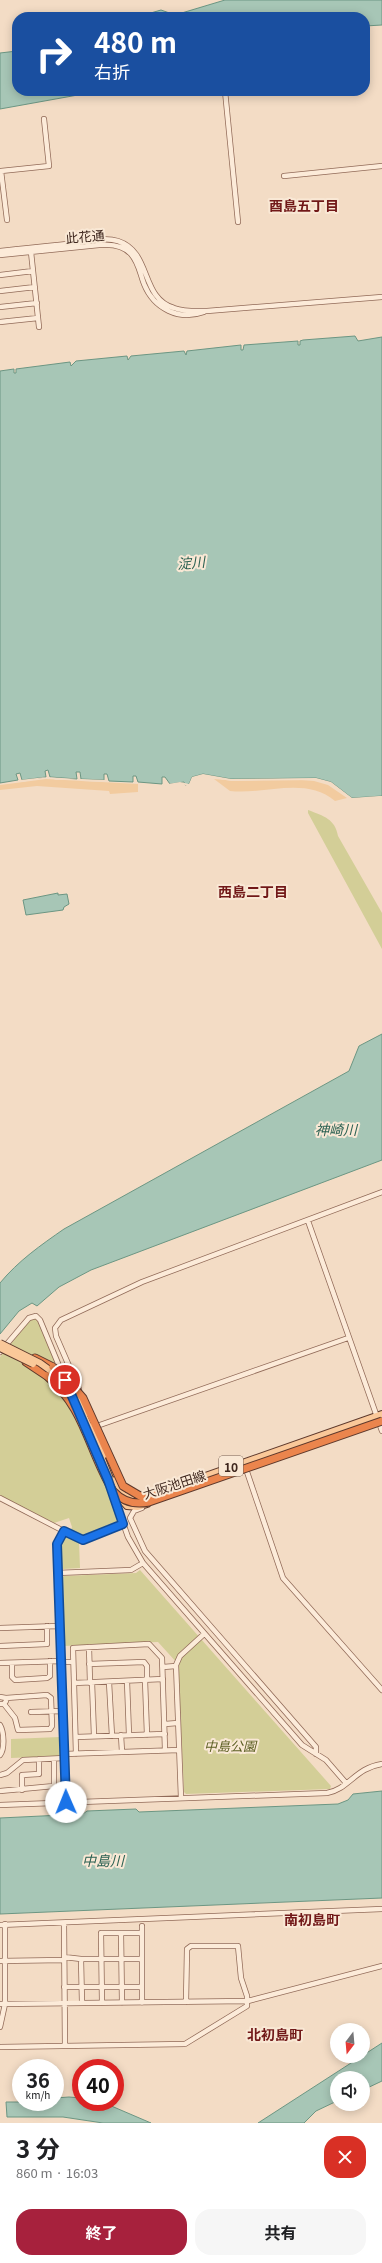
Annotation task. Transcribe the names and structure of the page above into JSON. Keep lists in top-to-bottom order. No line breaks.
{"streets":{"main road":["10","大阪池田線"],"street":["此花通"]},"districts":["酉島五丁目","西島二丁目","南初島町","北初島町"],"water":["淀川","神崎川","中島川"],"parks":["中島公園"],"north":"bottom","page":{"turn":["480 m","右折"],"speed":"36 km/h","limit":"40","heading":["3 分","860 m · 16:03"],"buttons":["終了","共有"]}}
